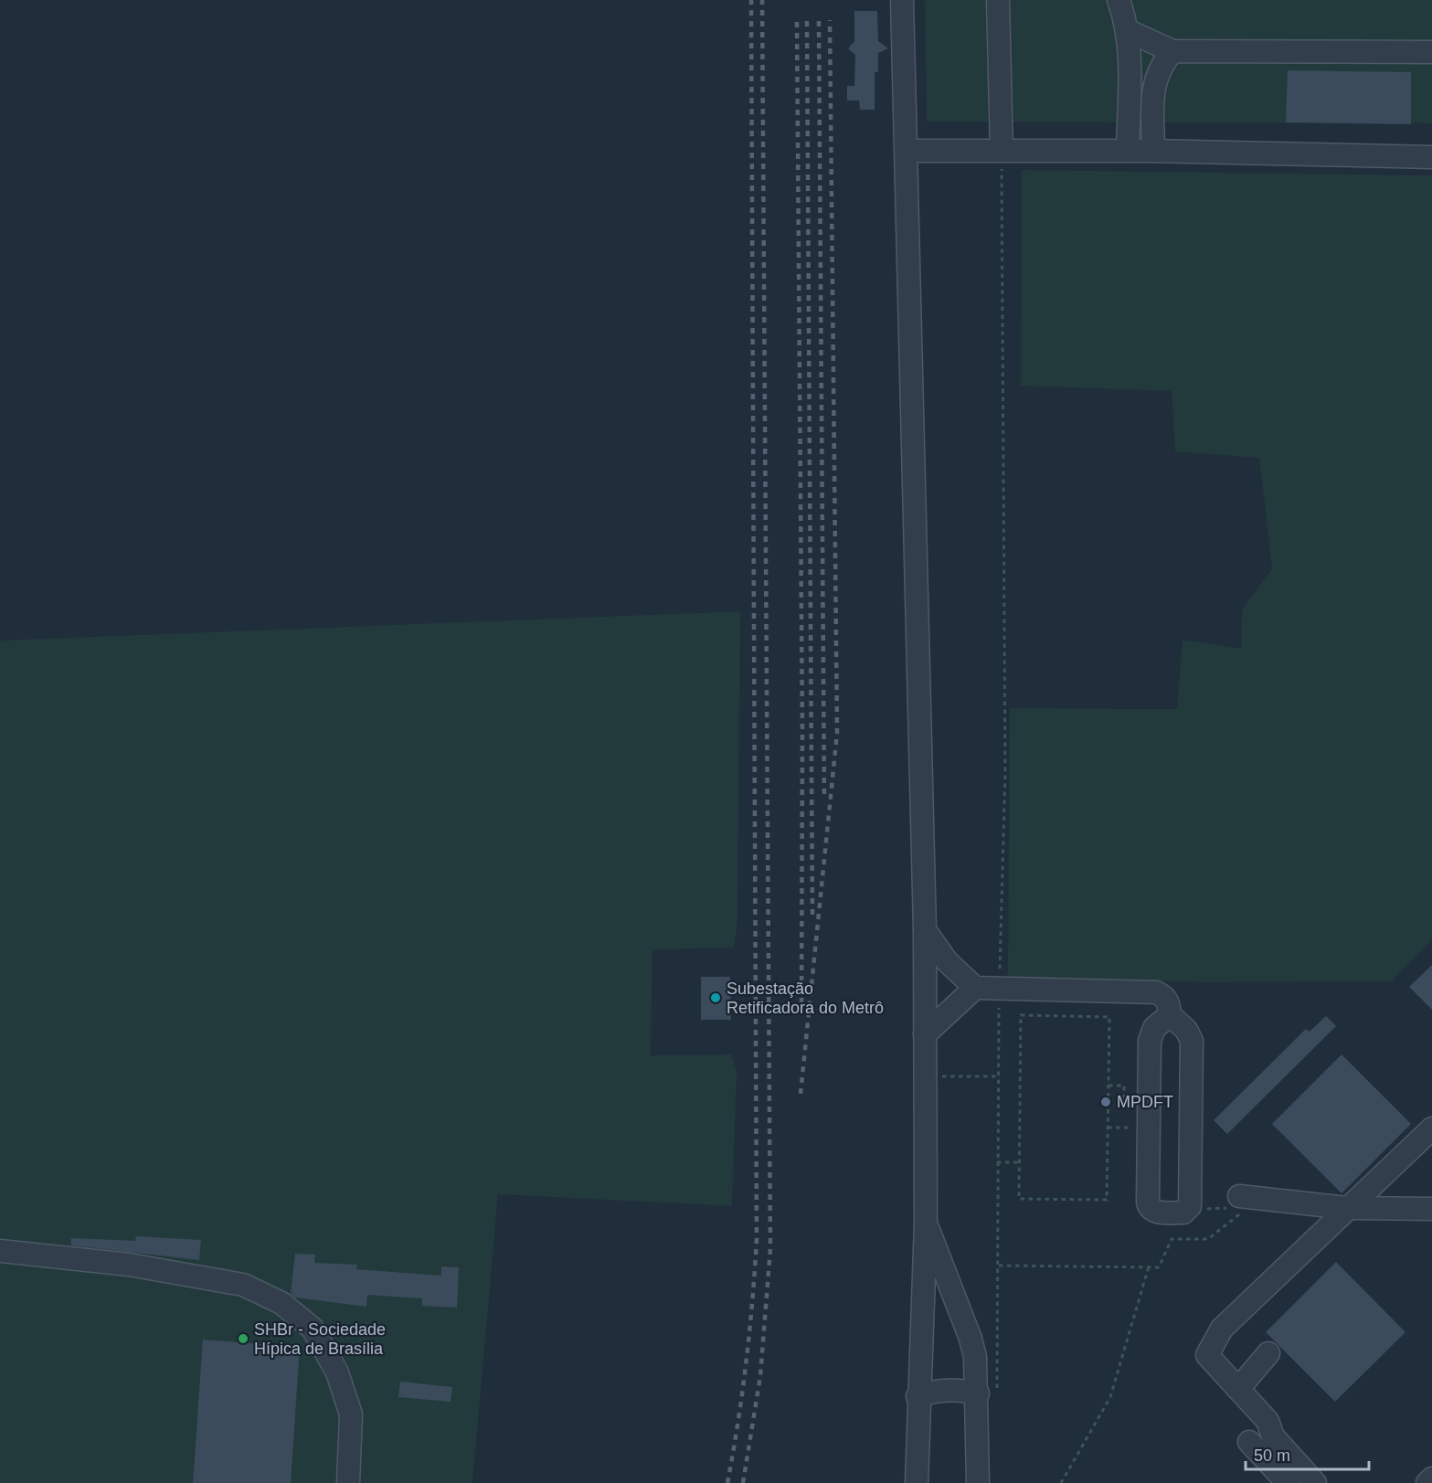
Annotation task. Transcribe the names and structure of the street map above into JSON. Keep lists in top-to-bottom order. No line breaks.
{"places":["Subestação Retificadora do Metrô","MPDFT","SHBr - Sociedade Hípica de Brasília"],"scale_bar":"50 m"}
